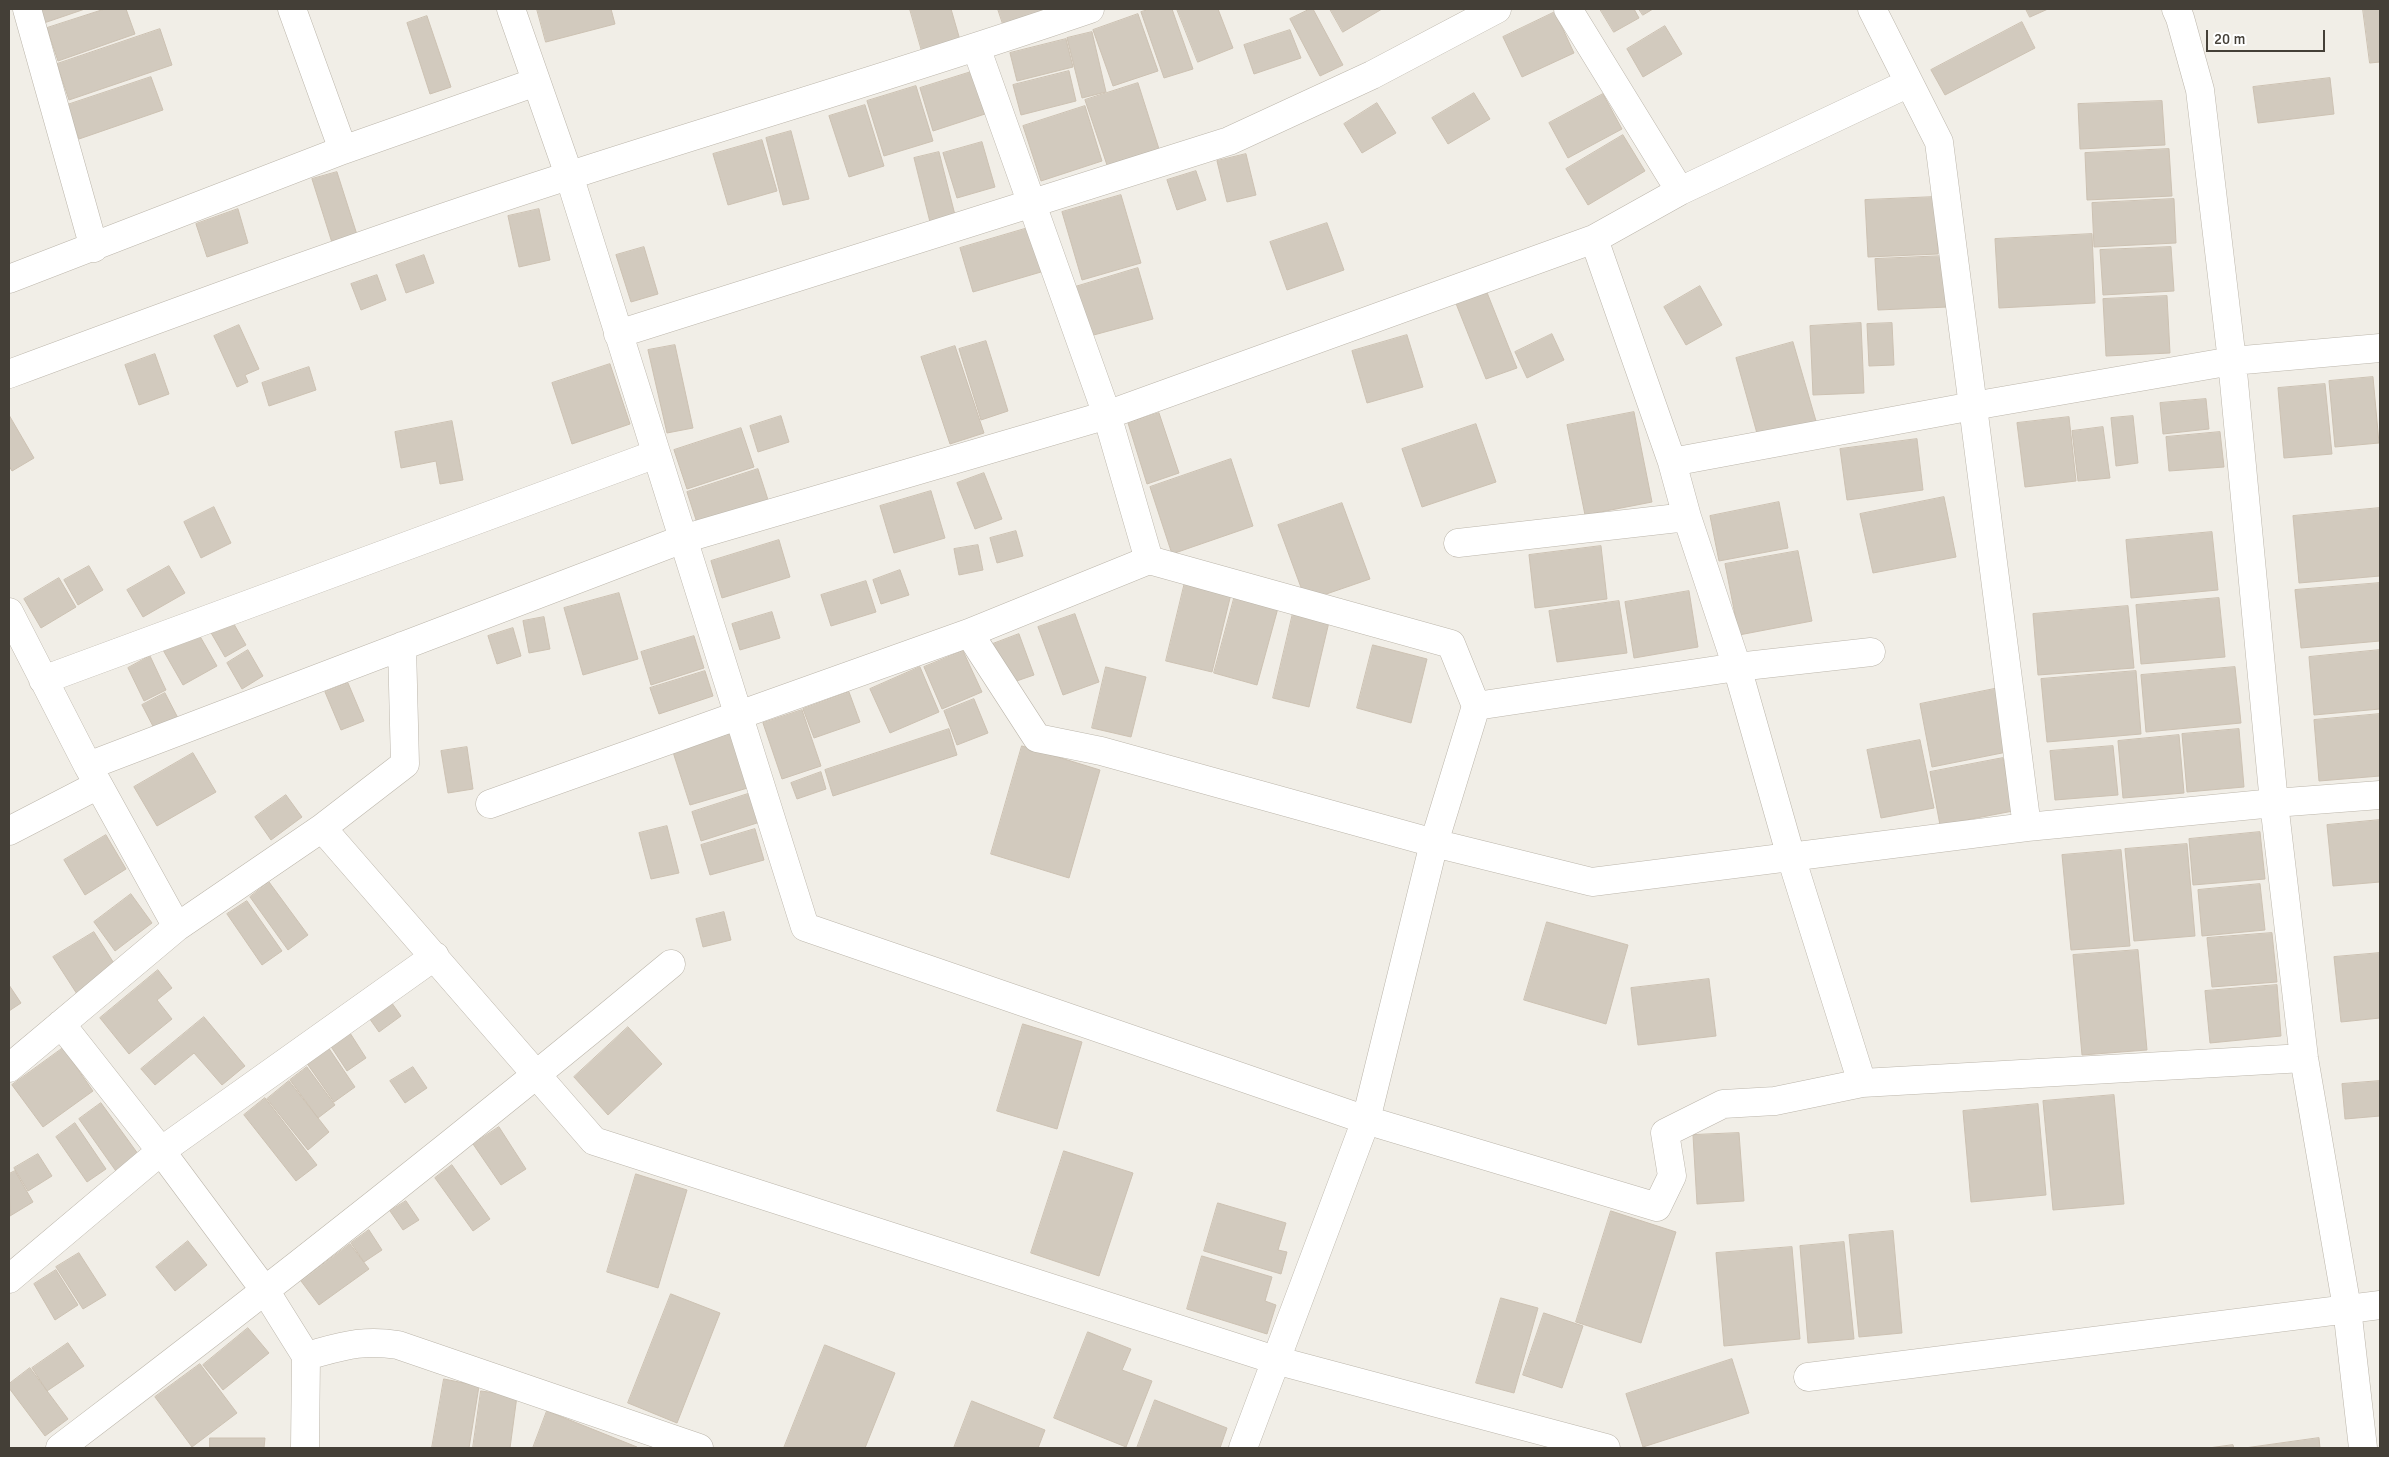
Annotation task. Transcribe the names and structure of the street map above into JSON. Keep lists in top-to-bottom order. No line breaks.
{"scale_bar":"20 m"}
